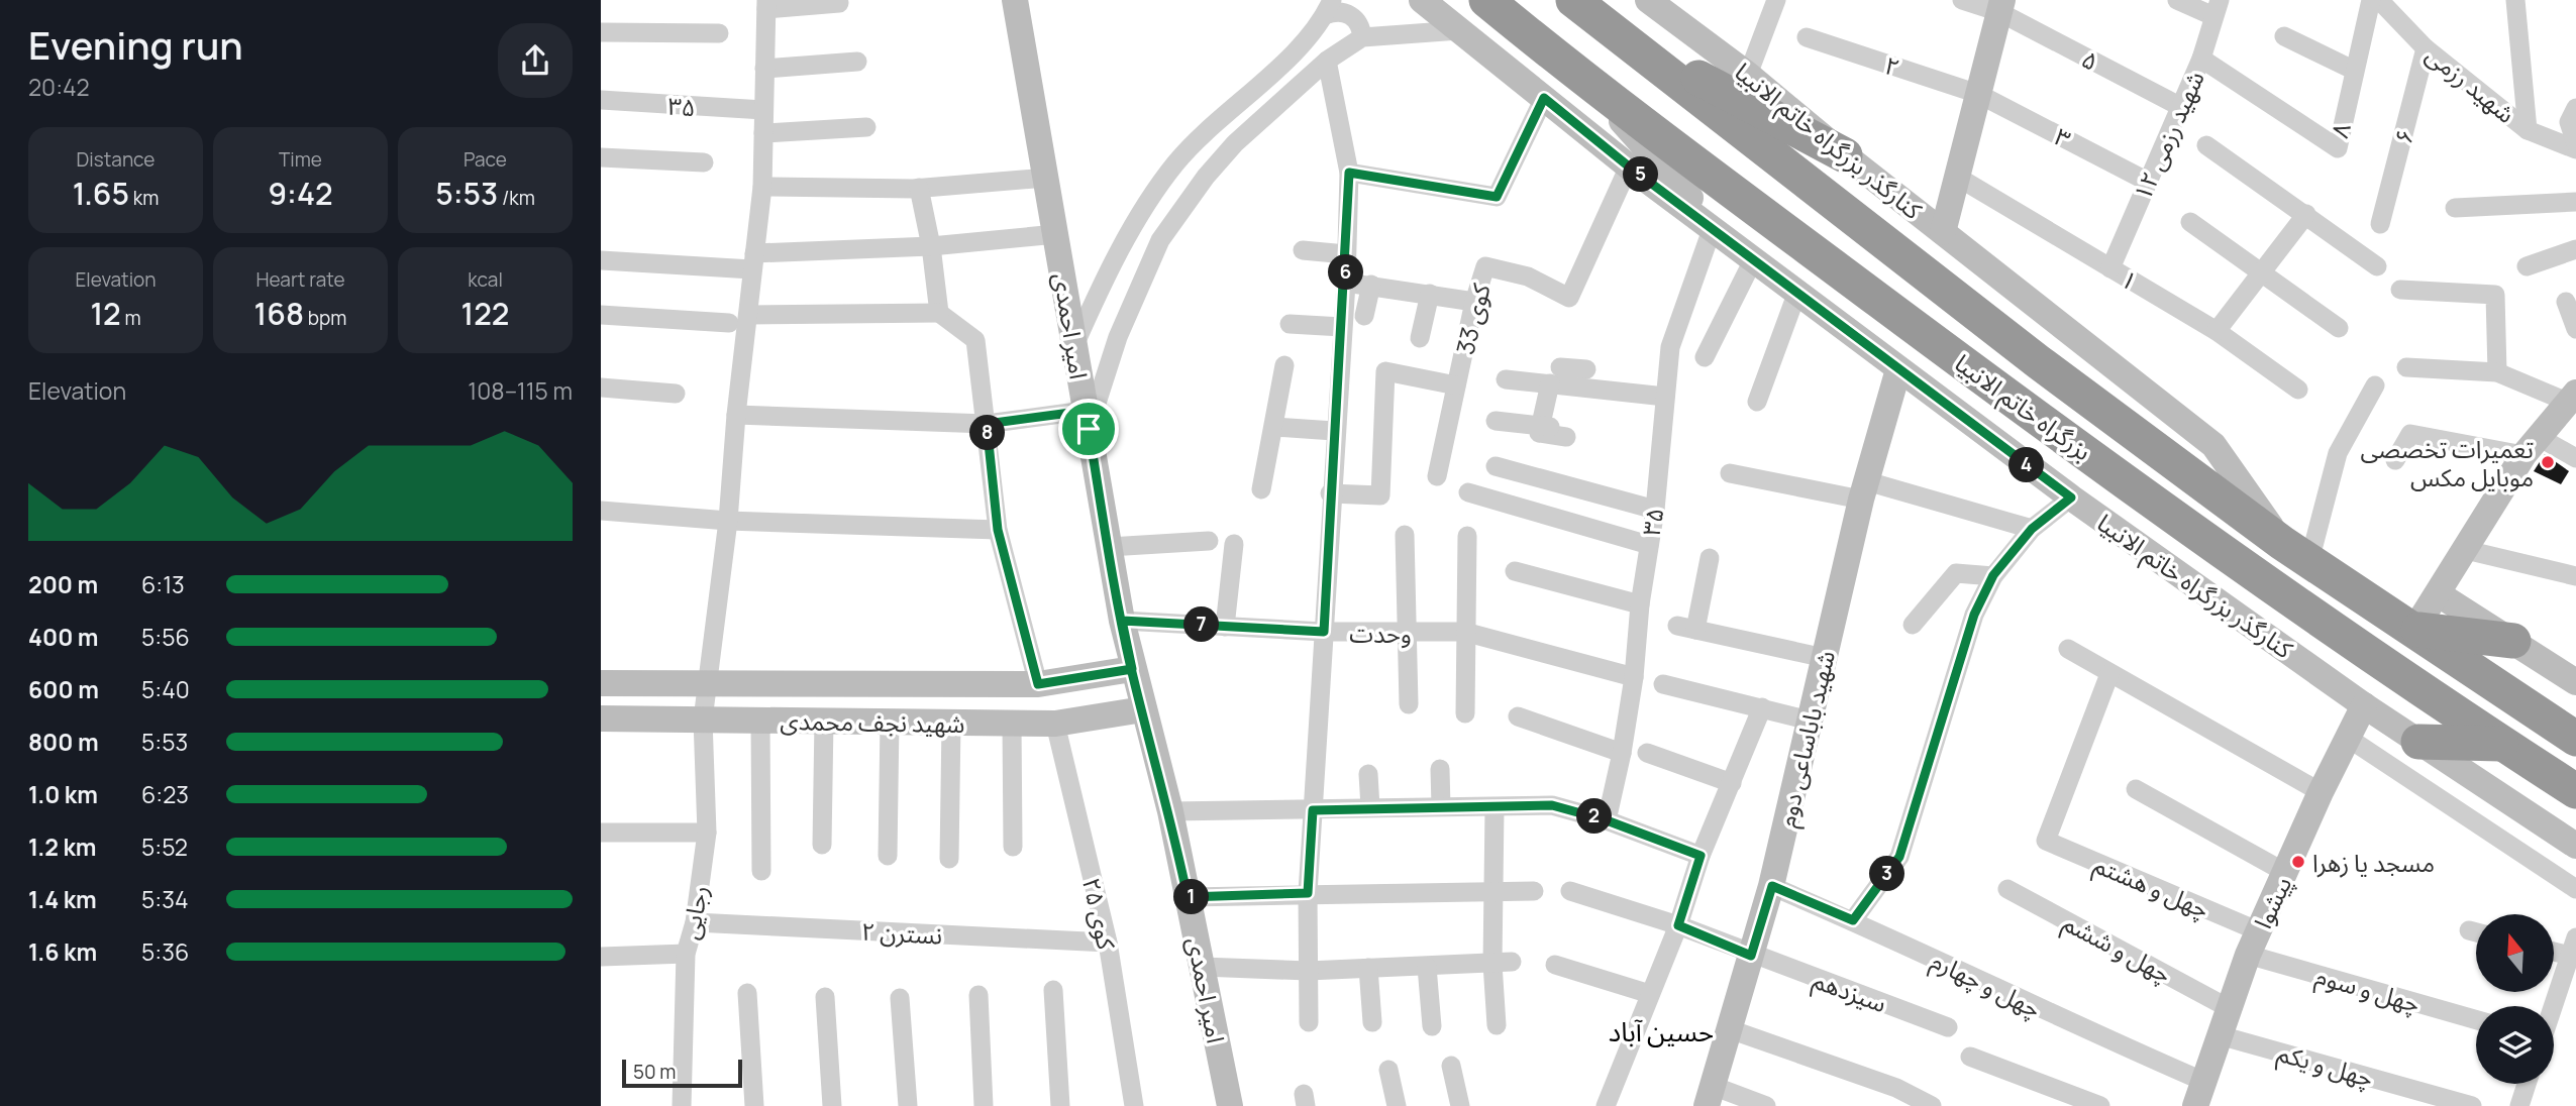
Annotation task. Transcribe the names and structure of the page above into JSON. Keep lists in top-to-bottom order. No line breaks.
{"streets":{"highway":["بزرگراه خاتم الانبیا"],"main road":["کنارگذر بزرگراه خاتم الانبیا","امیر احمدی","شهید نجف محمدی","شهید باباساعی دوم","پیشوا"],"street":["۵","۲","شهید رزمی","۳۵","۸","شهید رزمی ۱۲","۶","۳","۱","کوی 33","وحدت","چهل و هشتم","رجایی","کوی ۲۵","نسترن ۲","چهل و ششم","چهل و چهارم","چهل و سوم","سیزدهم","چهل و یکم"]},"crossings":[["۵","شهید رزمی ۱۲"],["۲","۳"],["شهید رزمی","۶"],["۳۵","کنارگذر بزرگراه خاتم الانبیا"],["۳۵","وحدت"],["۳۵","رجایی"],["۸","شهید رزمی ۱۲"],["شهید رزمی ۱۲","۳"],["شهید رزمی ۱۲","۱"],["کنارگذر بزرگراه خاتم الانبیا","کوی 33"],["کنارگذر بزرگراه خاتم الانبیا","بزرگراه خاتم الانبیا"],["کنارگذر بزرگراه خاتم الانبیا","شهید باباساعی دوم"],["کنارگذر بزرگراه خاتم الانبیا","پیشوا"],["امیر احمدی","وحدت"],["امیر احمدی","شهید نجف محمدی"],["شهید نجف محمدی","رجایی"],["شهید نجف محمدی","کوی ۲۵"],["شهید باباساعی دوم","چهل و چهارم"],["شهید باباساعی دوم","سیزدهم"],["چهل و هشتم","پیشوا"],["چهل و هشتم","چهل و سوم"],["پیشوا","چهل و ششم"],["پیشوا","چهل و چهارم"],["پیشوا","چهل و سوم"],["پیشوا","چهل و یکم"],["رجایی","نسترن ۲"],["کوی ۲۵","نسترن ۲"]],"districts":["حسین آباد"],"places":["تعمیرات تخصصی موبایل مکس","مسجد یا زهرا"],"scale_bar":"50 m","north":"top","page":{"heading":["Evening run","20:42"],"stats":[["Distance","1.65 km"],["Time","9:42"],["Pace","5:53 /km"],["Elevation","12 m"],["Heart rate","168 bpm"],["kcal","122"]],"pins":["5","6","8","4","7","2","3","1"],"chart":["Elevation","108–115 m"],"list":[{"name":"200 m","note":"6:13"},{"name":"400 m","note":"5:56"},{"name":"600 m","note":"5:40"},{"name":"800 m","note":"5:53"},{"name":"1.0 km","note":"6:23"},{"name":"1.2 km","note":"5:52"},{"name":"1.4 km","note":"5:34"},{"name":"1.6 km","note":"5:36"}],"scale":"50 m"}}
